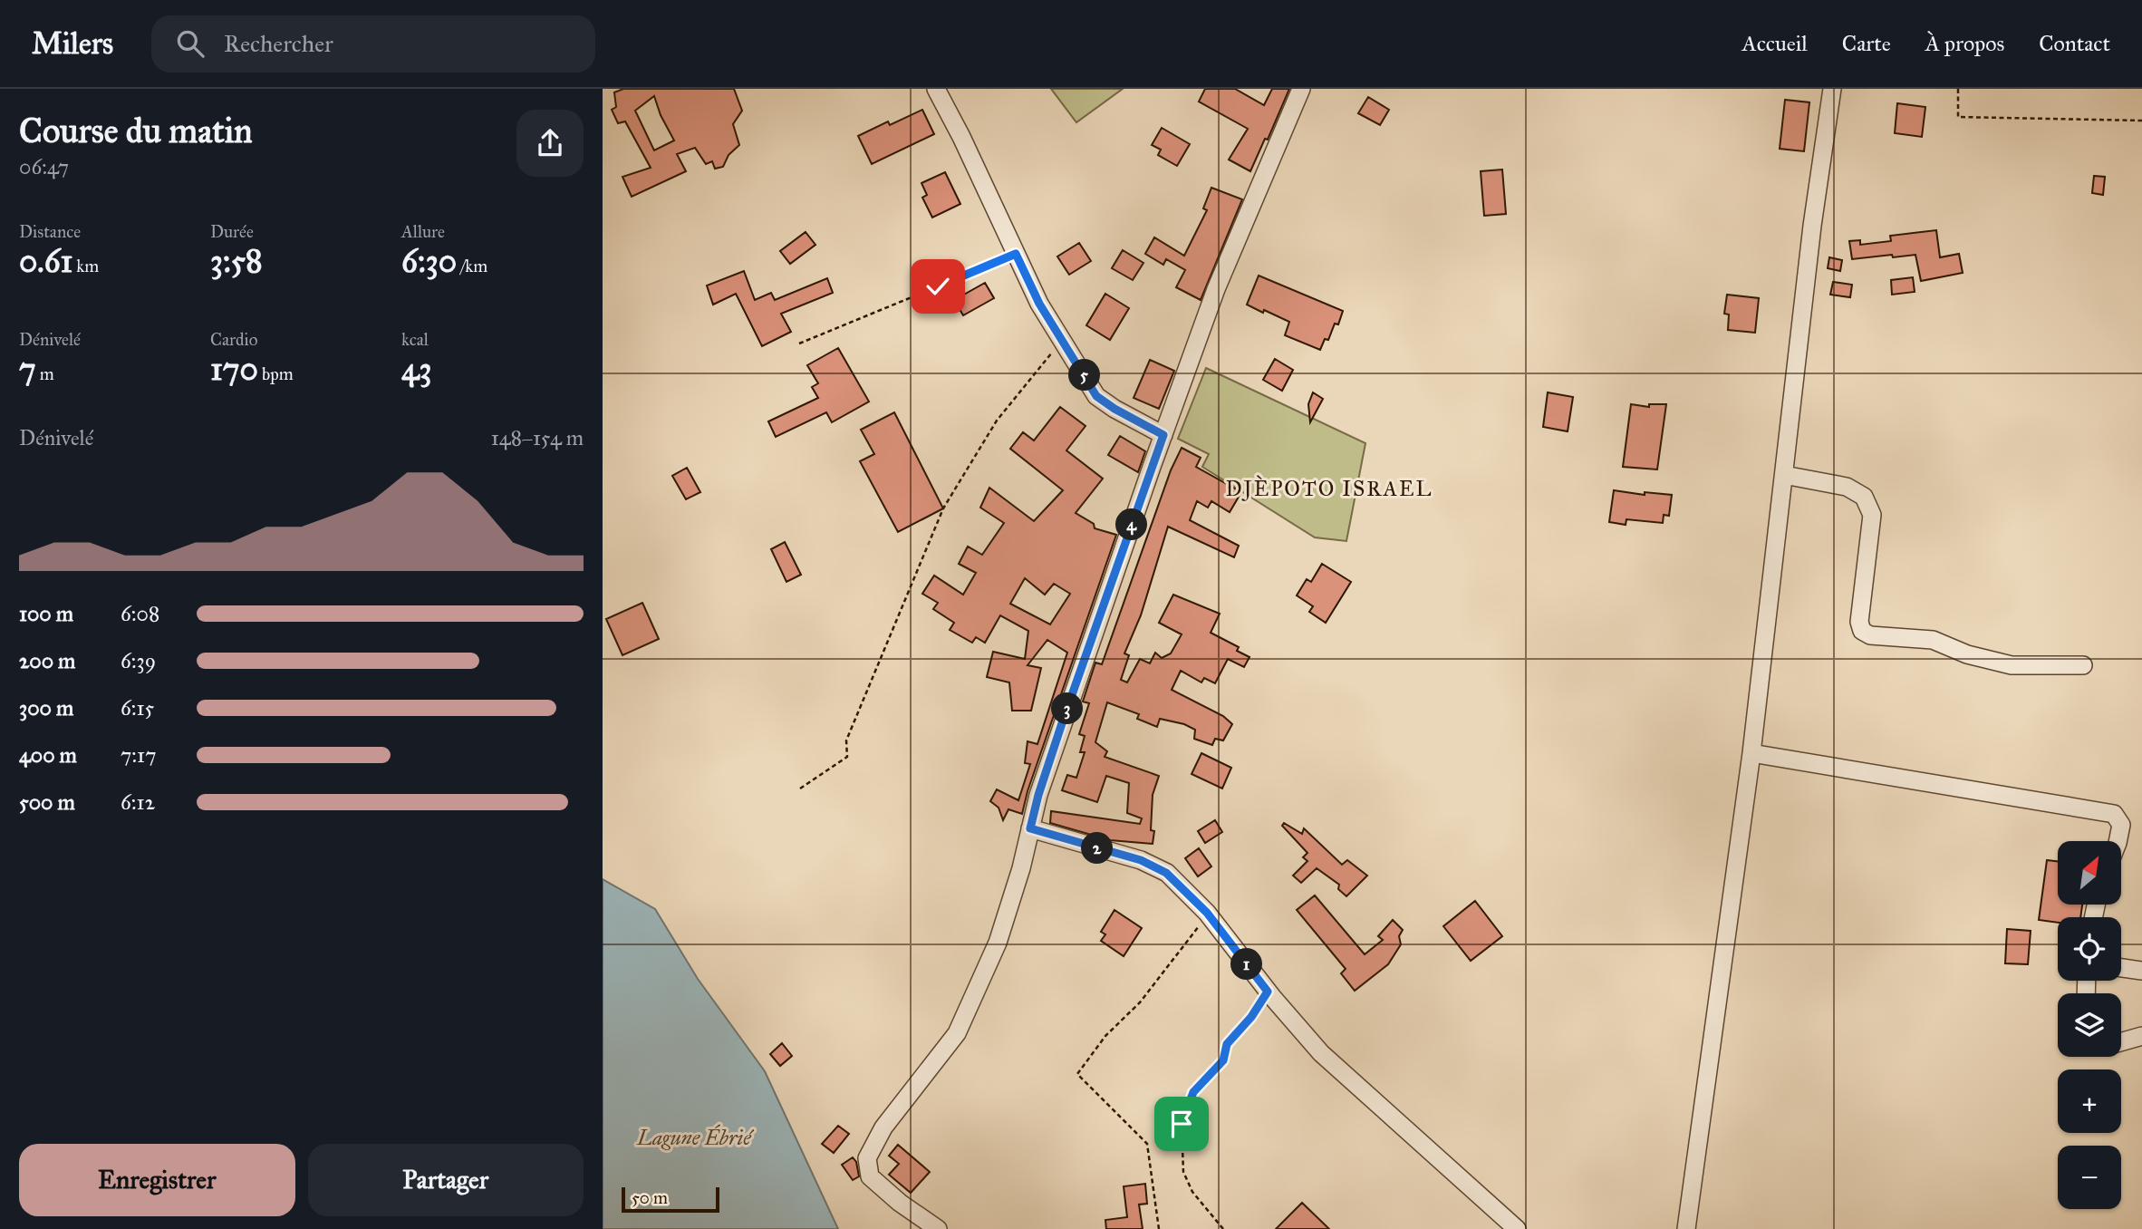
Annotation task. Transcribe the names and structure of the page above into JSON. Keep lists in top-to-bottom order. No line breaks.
{"districts":["DJÈPOTO ISRAEL"],"water":["Lagune Ébrié"],"scale_bar":"50 m","north":"top right","page":{"header":"Milers","search":"Rechercher","nav":["Accueil","Carte","À propos","Contact"],"heading":["Course du matin","06:47"],"stats":[["Distance","0.61 km"],["Durée","3:58"],["Allure","6:30 /km"],["Dénivelé","7 m"],["Cardio","170 bpm"],["kcal","43"]],"pins":["5","4","3","2","1"],"chart":["Dénivelé","148–154 m"],"list":[{"name":"100 m","note":"6:08"},{"name":"200 m","note":"6:39"},{"name":"300 m","note":"6:15"},{"name":"400 m","note":"7:17"},{"name":"500 m","note":"6:12"}],"map_buttons":["+","−"],"buttons":["Enregistrer","Partager"],"scale":"50 m"}}
